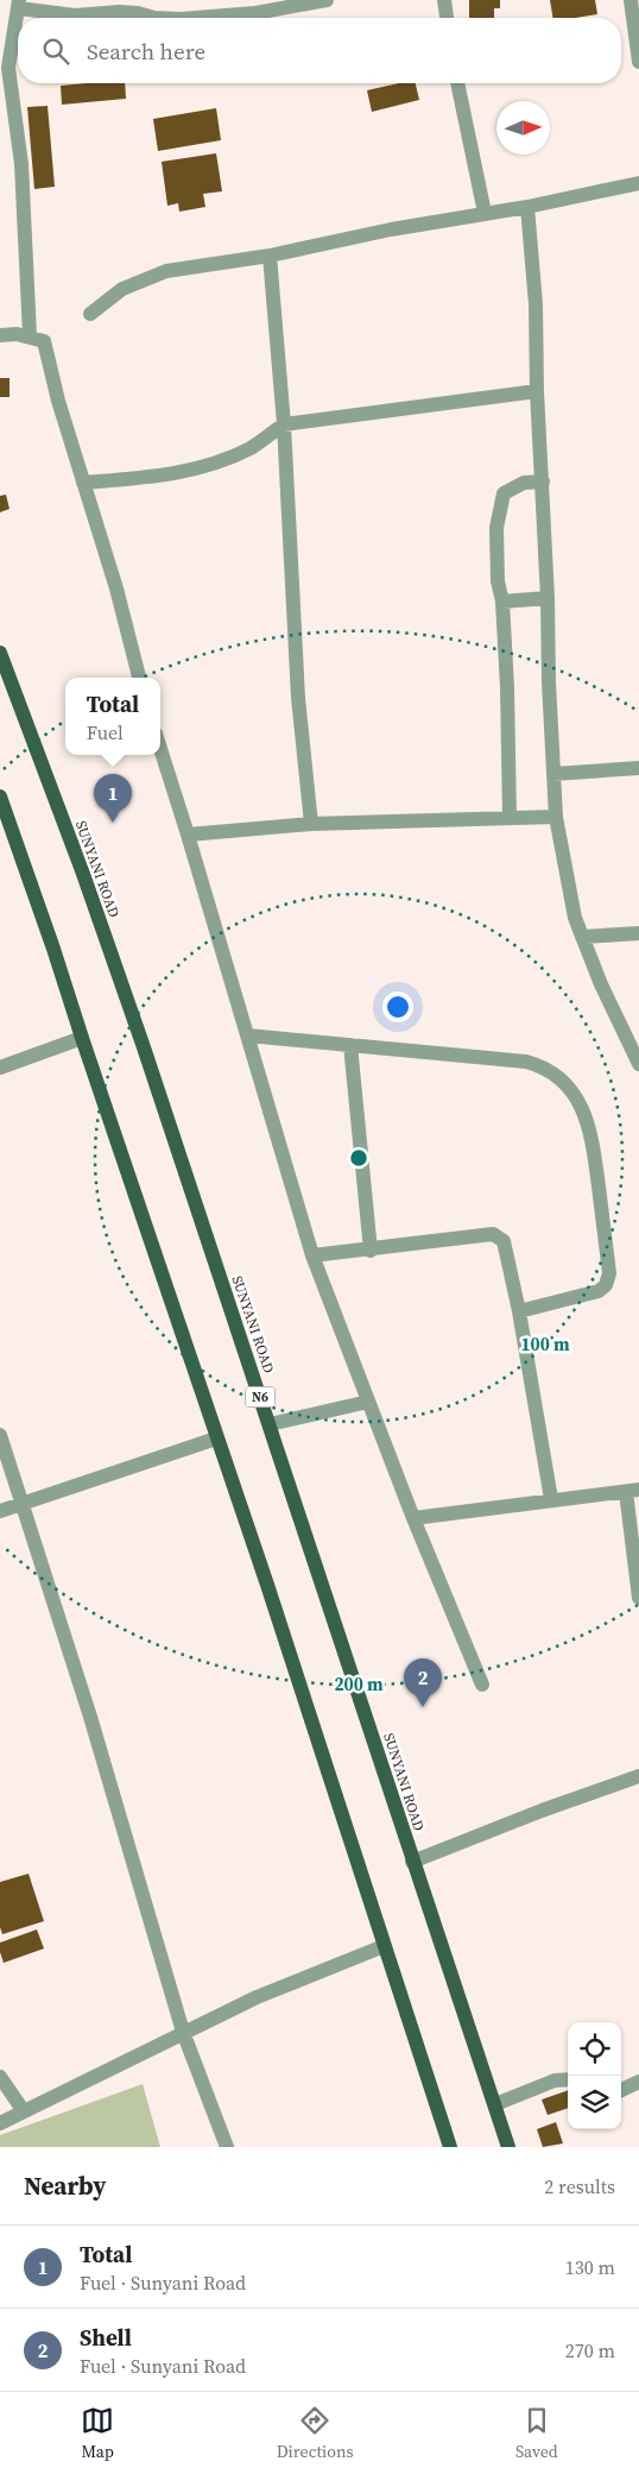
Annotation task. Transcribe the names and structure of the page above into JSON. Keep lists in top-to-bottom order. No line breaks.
{"streets":{"main road":["SUNYANI ROAD","N6"]},"north":"right","page":{"search":"Search here","popup":["Total","Fuel"],"pins":["1","2"],"heading":["Nearby","2 results"],"list":[{"mark":"1","name":"Total","note":"Fuel · Sunyani Road","value":"130 m"},{"mark":"2","name":"Shell","note":"Fuel · Sunyani Road","value":"270 m"}],"nav":["Map","Directions","Saved"]},"rings":["100 m","200 m"]}
